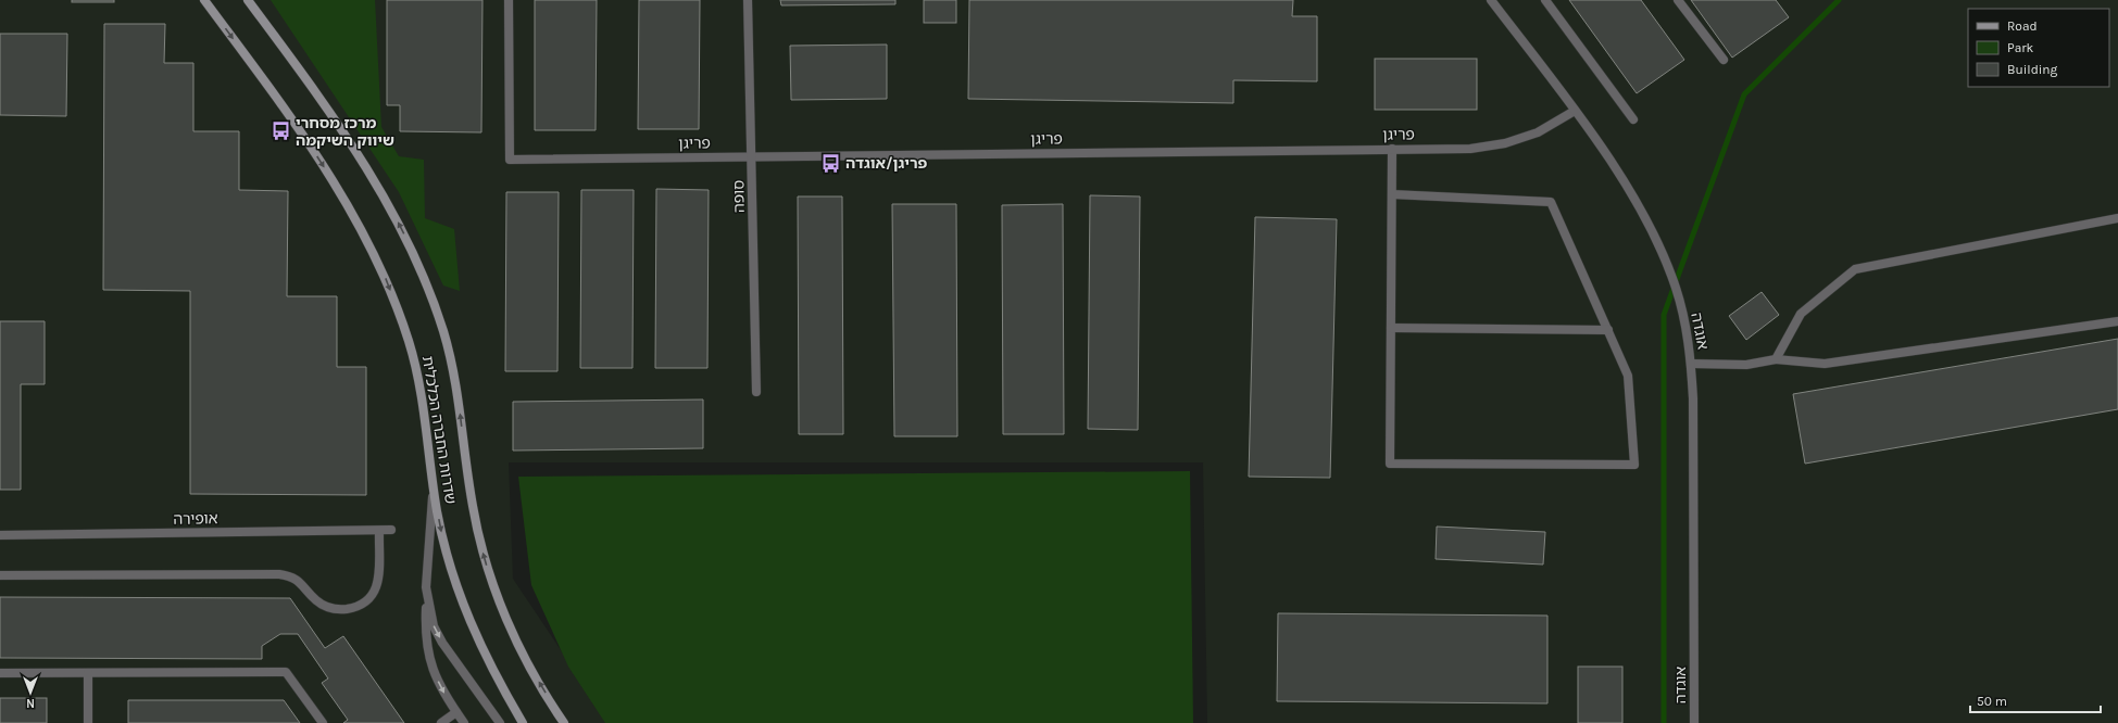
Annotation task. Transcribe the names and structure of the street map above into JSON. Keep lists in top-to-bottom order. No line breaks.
{"streets":{"main road":["שדרות החברה הכלכלית"],"street":["פריגן","סופה","אוגדה","אופירה"]},"crossings":[["פריגן","סופה"],["פריגן","אוגדה"]],"places":{"bus stop":["מרכז מסחרי שיווק השיקמה","פריגן/אוגדה"]},"legend":["Road","Park","Building"],"scale_bar":"50 m","north":"bottom"}
